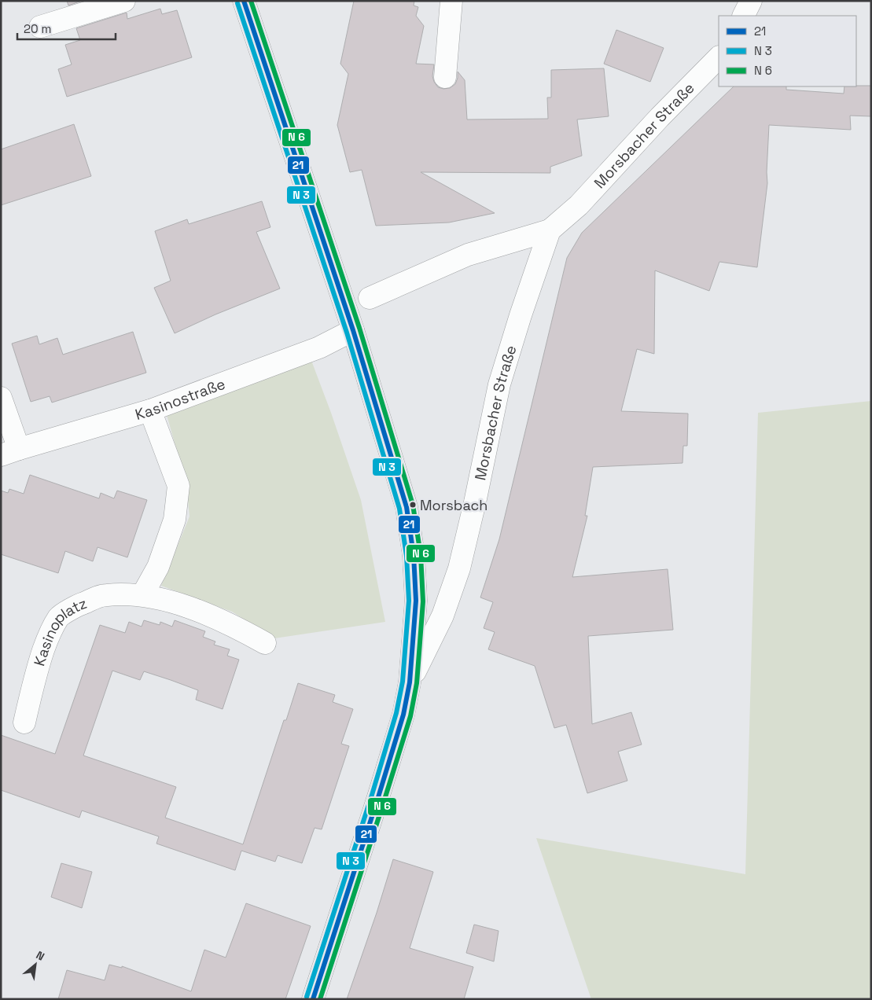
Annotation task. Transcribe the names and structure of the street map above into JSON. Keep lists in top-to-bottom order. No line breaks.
{"streets":{"street":["Morsbacher Straße","Kasinostraße","Kasinoplatz"]},"crossings":[["Morsbacher Straße","Kasinostraße"]],"places":["Morsbach"],"lines":["transit line 21"],"legend":["21","N 3","N 6"],"scale_bar":"20 m","north":"top right"}
